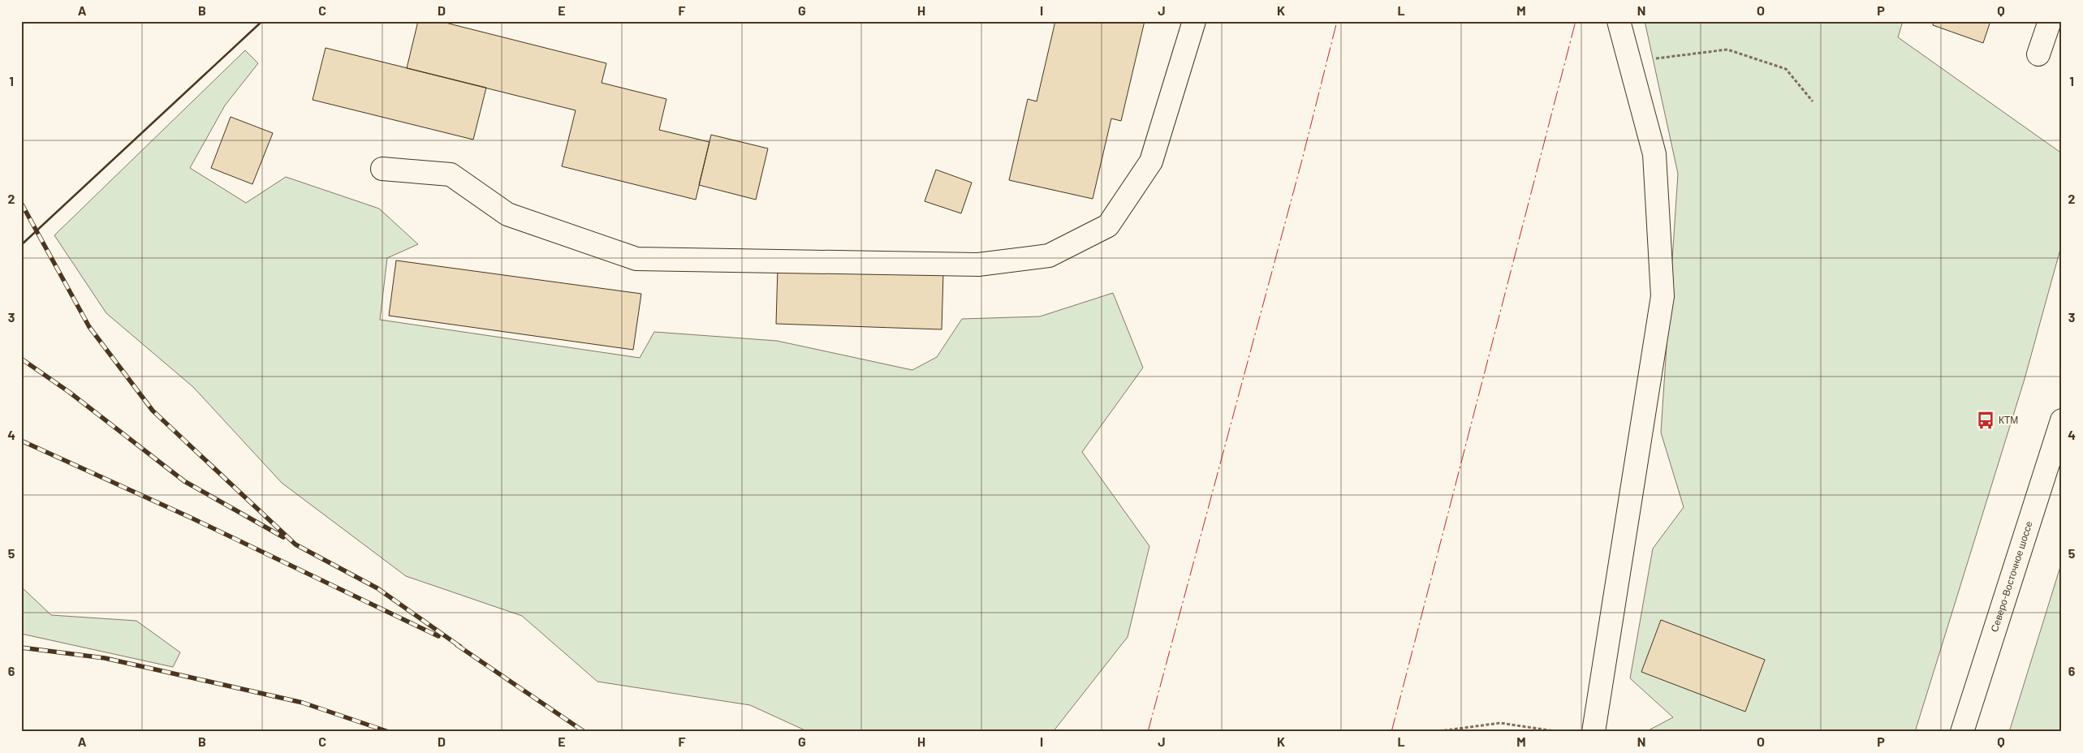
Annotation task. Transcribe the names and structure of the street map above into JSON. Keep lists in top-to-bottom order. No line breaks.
{"streets":{"main road":["Северо-Восточное шоссе"]},"places":{"bus stop":["КТМ"]},"grid":{"columns":["A","B","C","D","E","F","G","H","I","J","K","L","M","N","O","P","Q"],"rows":["1","2","3","4","5","6"]}}
